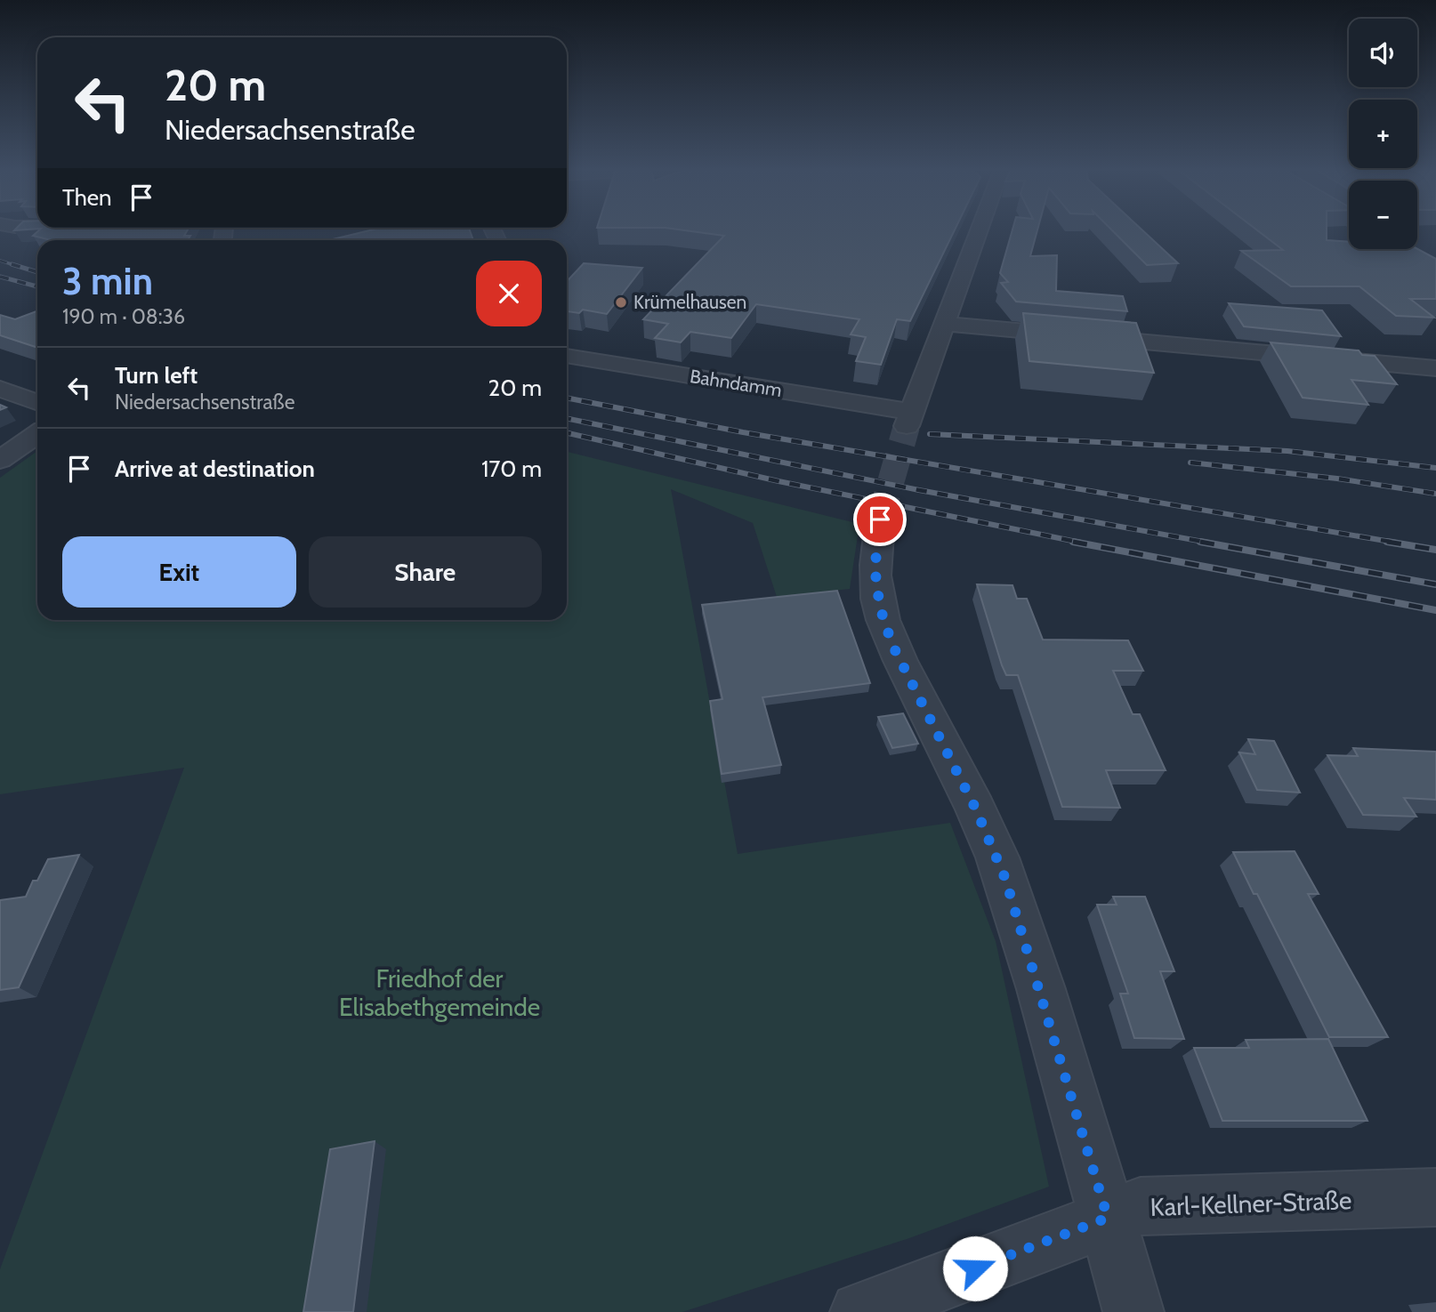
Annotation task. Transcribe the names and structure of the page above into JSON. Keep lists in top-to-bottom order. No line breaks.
{"streets":{"street":["Bahndamm","Karl-Kellner-Straße"]},"parks":["Friedhof der Elisabethgemeinde"],"places":["Krümelhausen"],"page":{"map_buttons":["+","−"],"turn":["20 m","Niedersachsenstraße"],"then":"Then","heading":["3 min","190 m · 08:36"],"list":[{"name":"Turn left","note":"Niedersachsenstraße","value":"20 m"},{"name":"Arrive at destination","value":"170 m"}],"buttons":["Exit","Share"]}}
